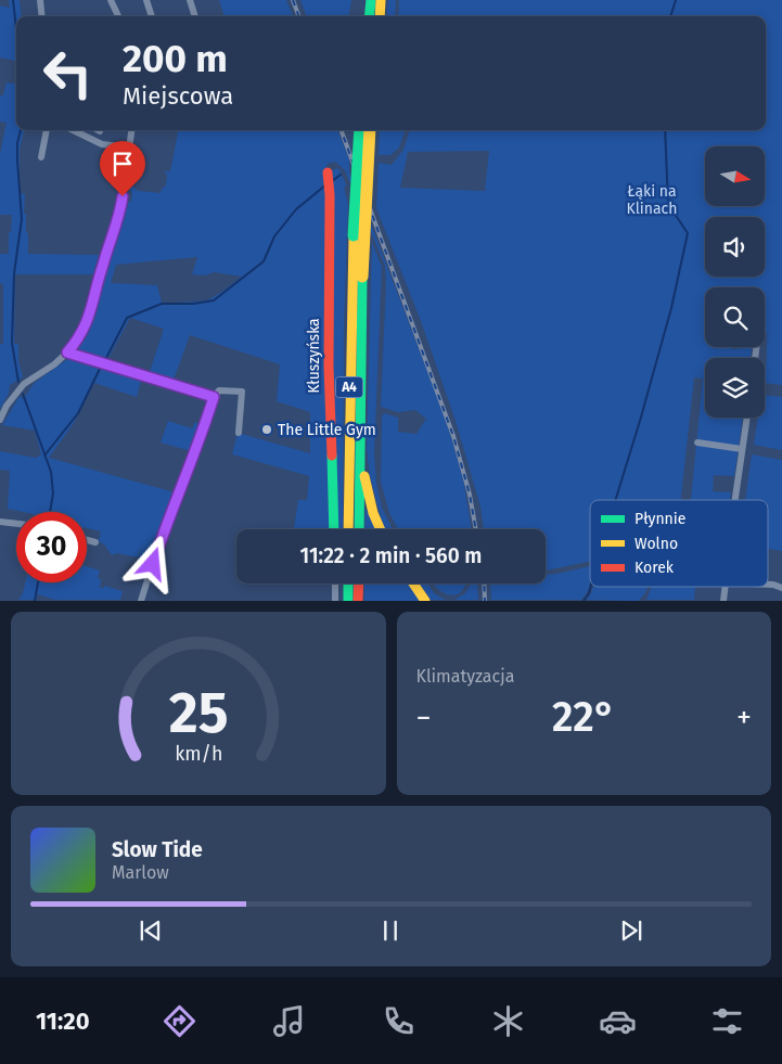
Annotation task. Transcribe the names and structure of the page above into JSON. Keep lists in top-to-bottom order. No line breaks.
{"streets":{"main road":["Kłuszyńska","A4"]},"parks":["Łąki na Klinach"],"places":["The Little Gym"],"legend":["Płynnie","Wolno","Korek"],"north":"right","page":{"turn":["200 m","Miejscowa"],"limit":"30","trip":"11:22 · 2 min · 560 m","tile":"Klimatyzacja","heat":["−","22°","+"],"song":["Slow Tide","Marlow"],"tabs":"11:20","gauge":["25","km/h"]}}
